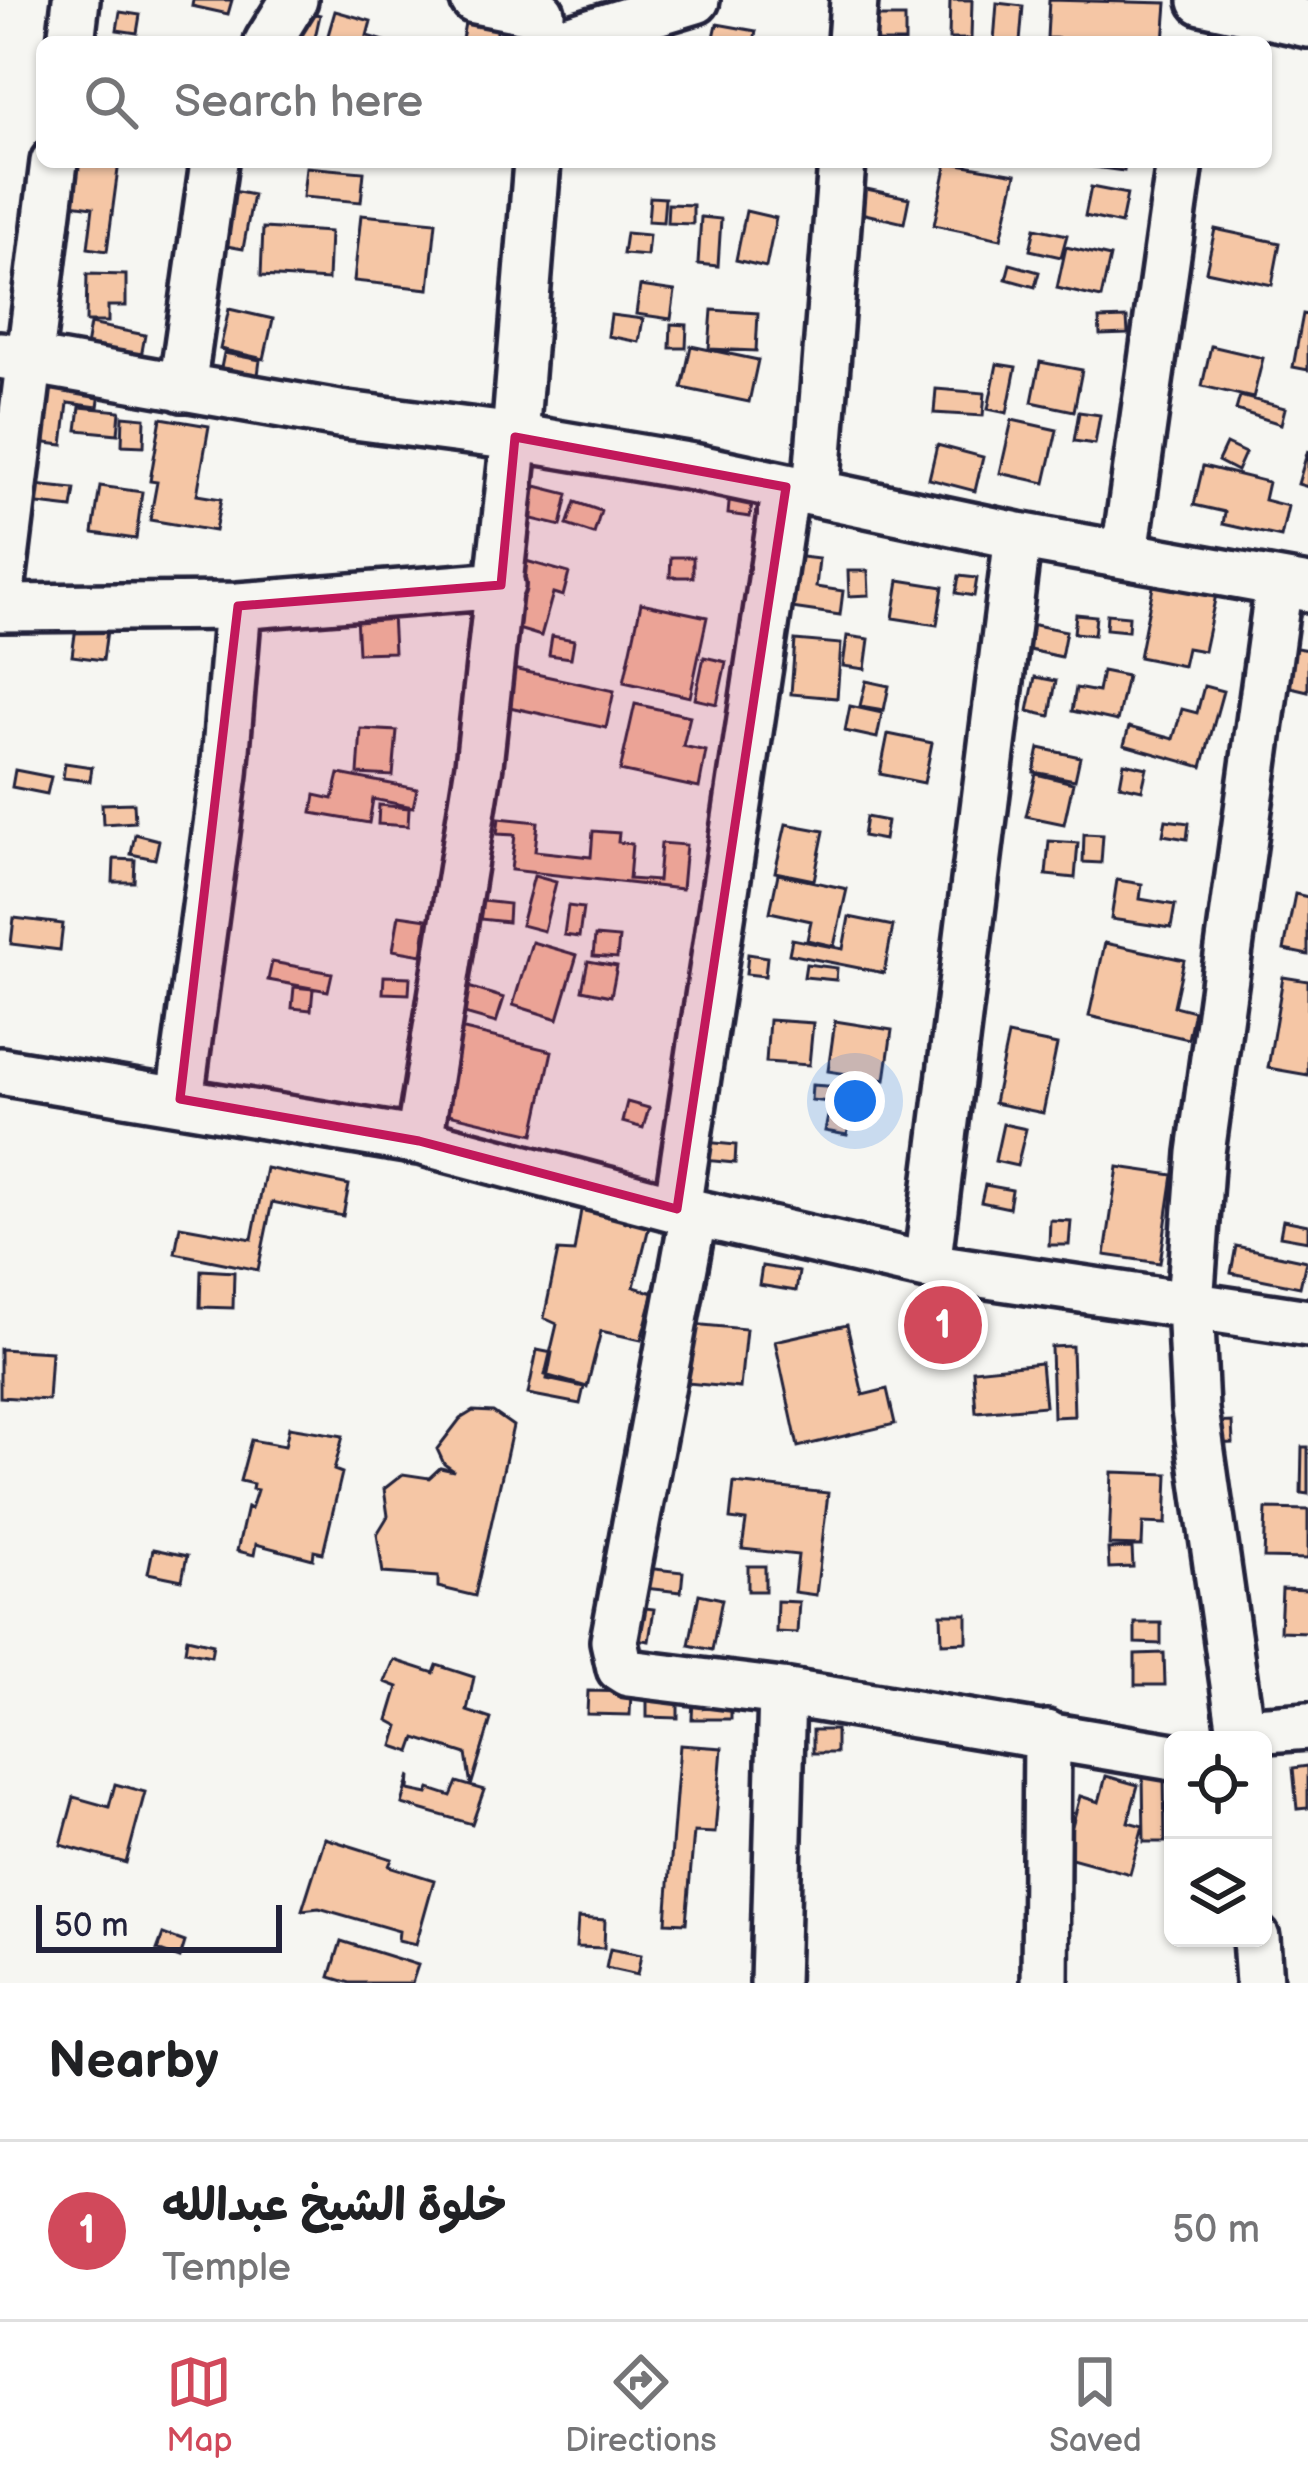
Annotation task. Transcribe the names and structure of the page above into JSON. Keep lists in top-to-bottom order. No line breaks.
{"scale_bar":"50 m","page":{"search":"Search here","pins":"1","scale":"50 m","heading":"Nearby","list":[{"mark":"1","name":"خلوة الشيخ عبدالله","note":"Temple","value":"50 m"}],"nav":["Map","Directions","Saved"]}}
